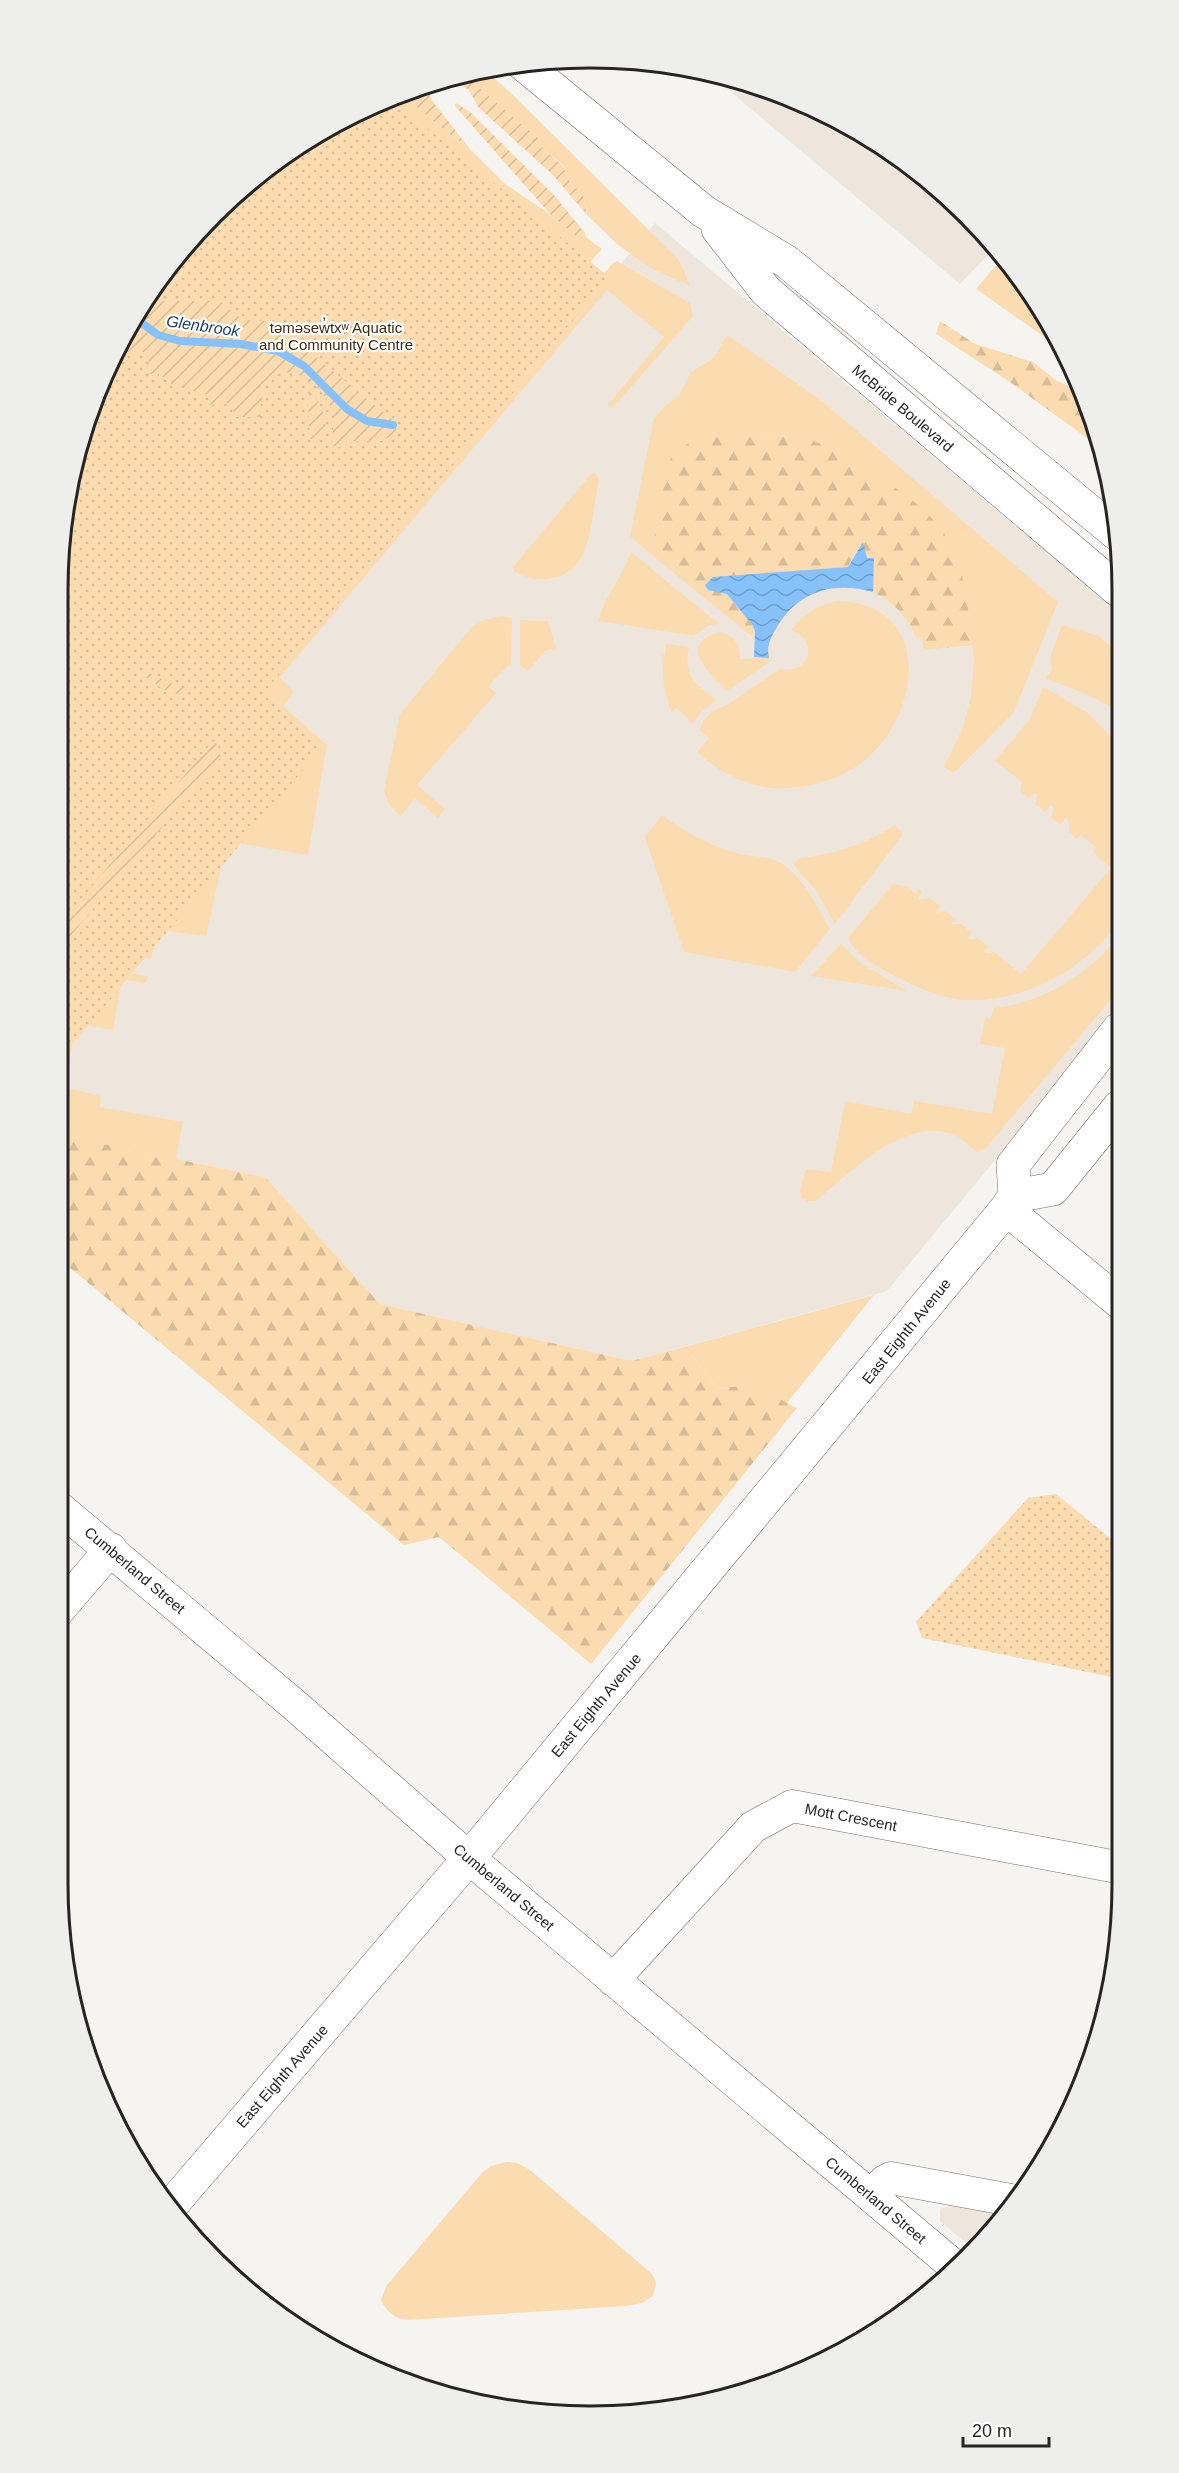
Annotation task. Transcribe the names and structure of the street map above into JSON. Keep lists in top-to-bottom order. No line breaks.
{"streets":{"street":["McBride Boulevard","East Eighth Avenue","Cumberland Street","Mott Crescent"]},"crossings":[["East Eighth Avenue","Cumberland Street"],["Cumberland Street","Mott Crescent"]],"water":["Glenbrook"],"parks":["təməsew̓txʷ Aquatic and Community Centre"],"scale_bar":"20 m"}
